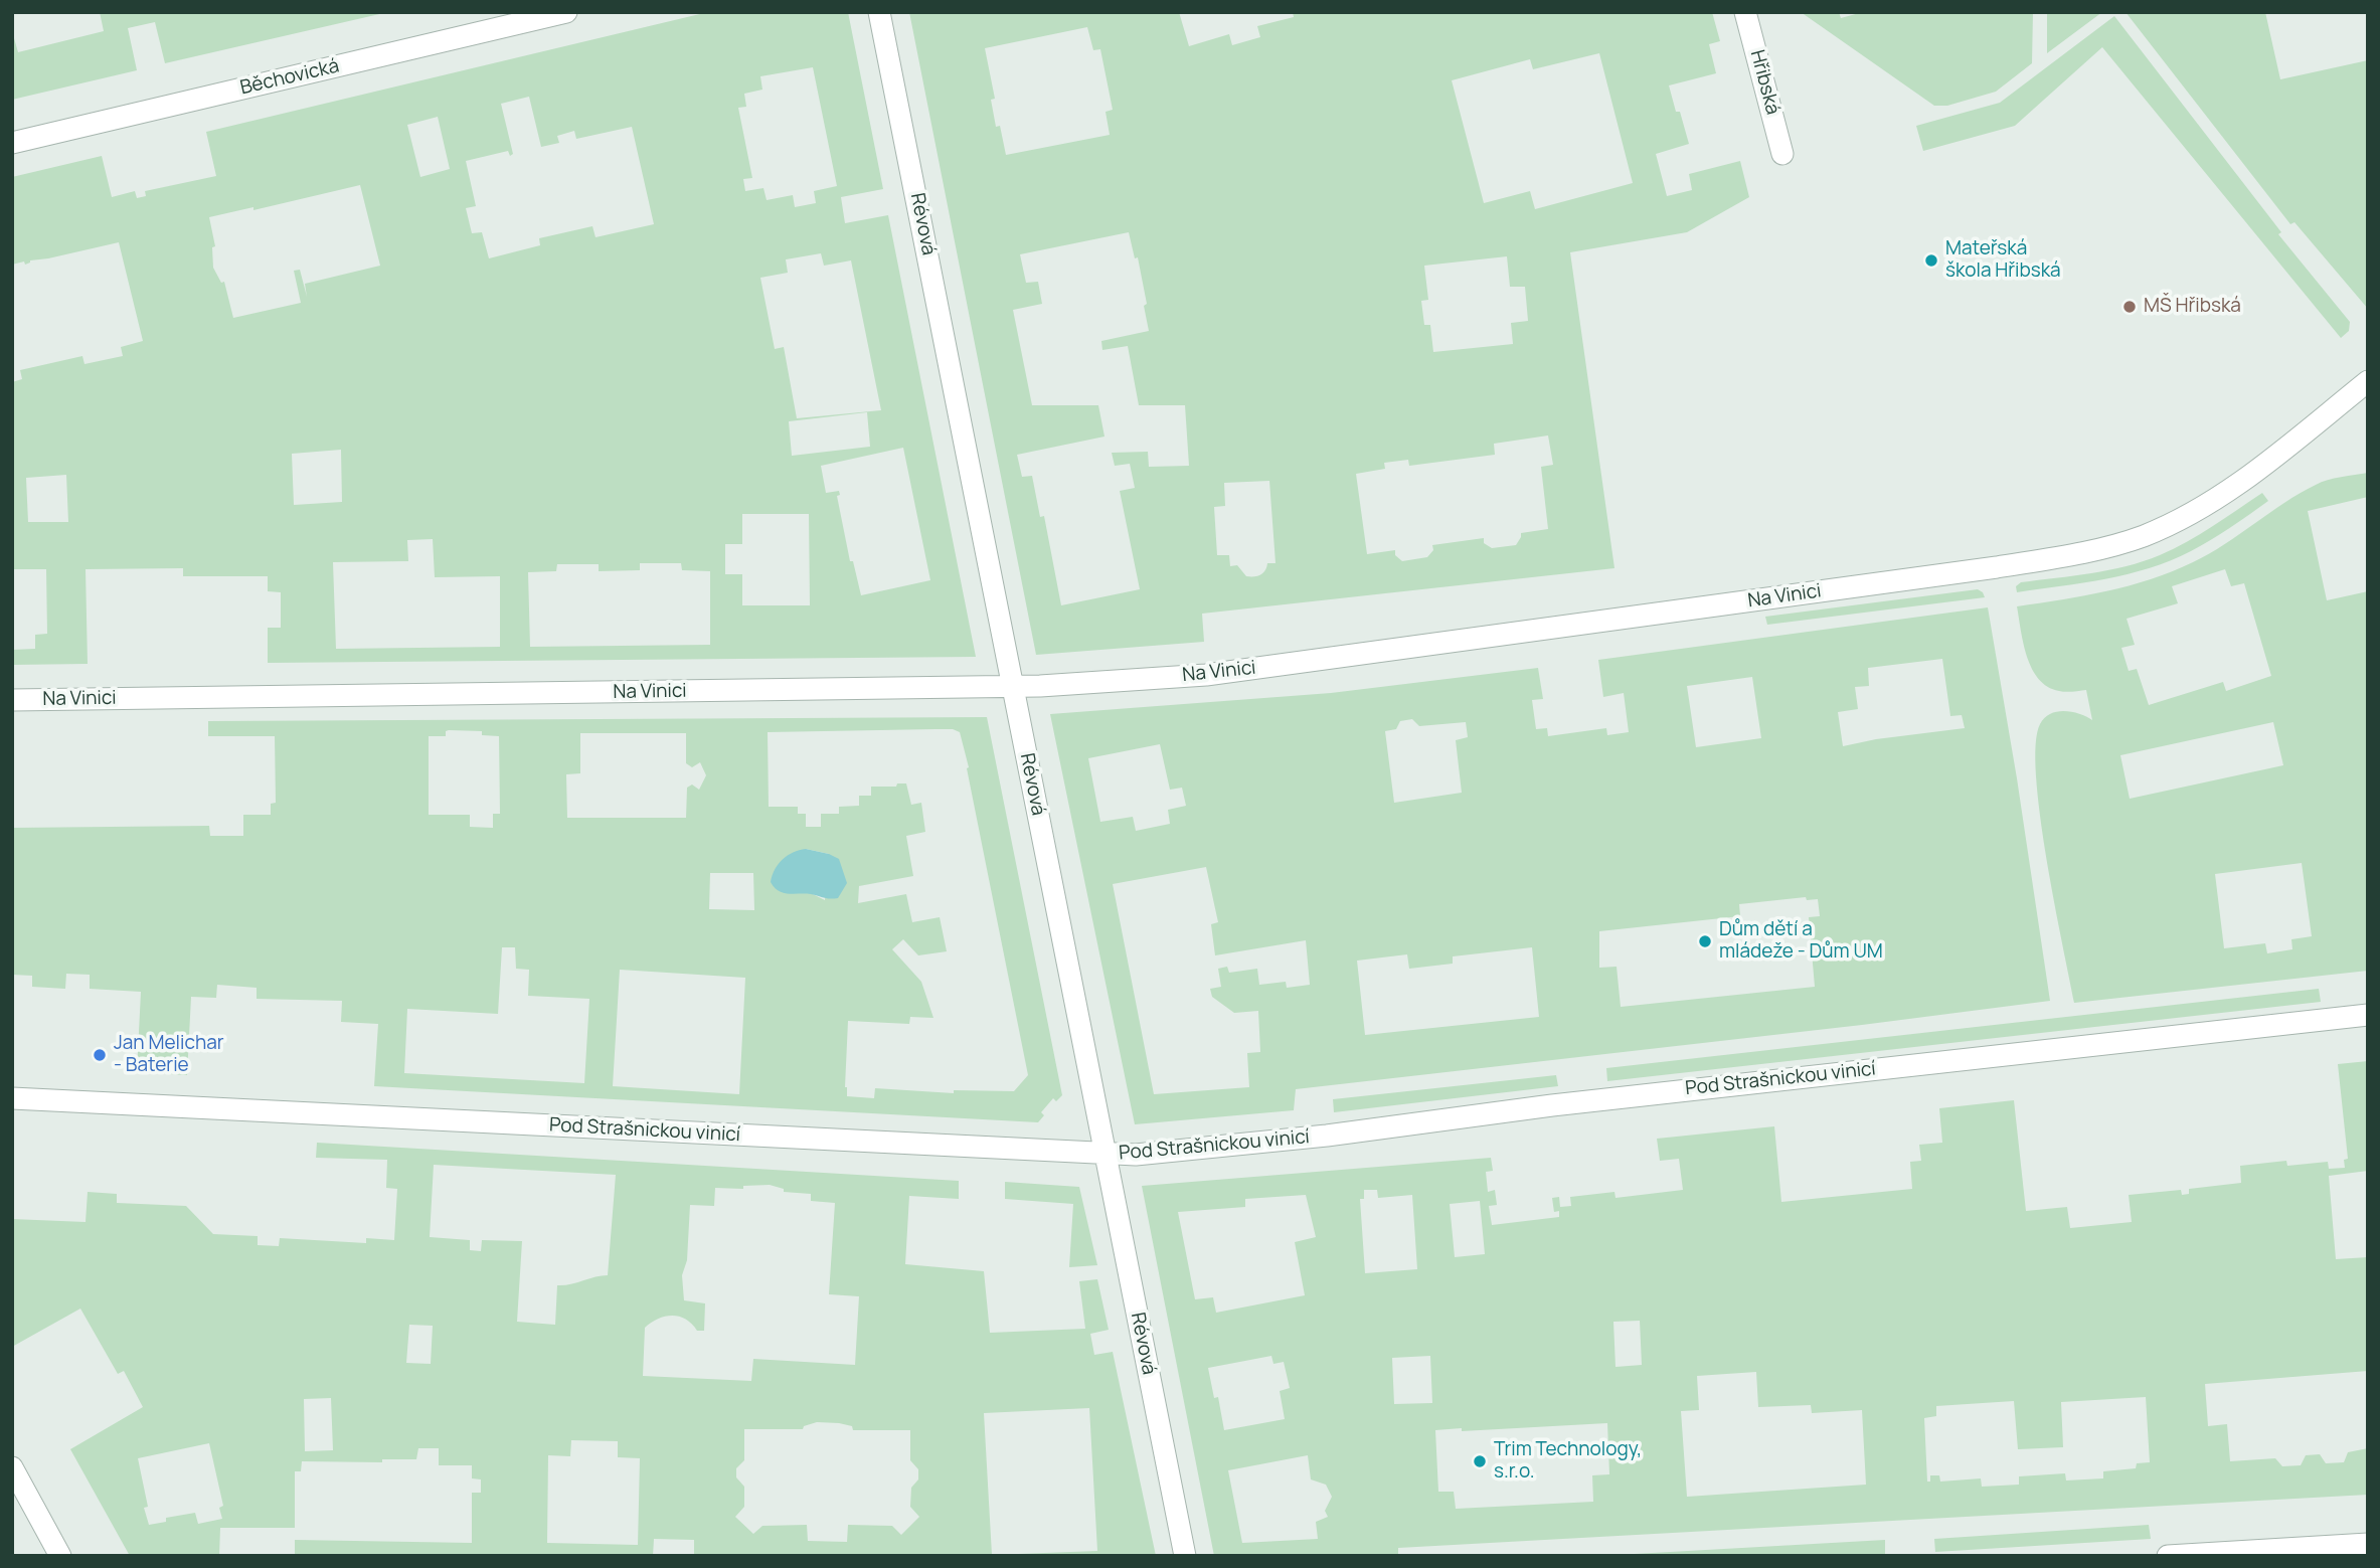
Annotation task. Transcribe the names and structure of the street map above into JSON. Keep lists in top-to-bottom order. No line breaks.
{"streets":{"street":["Běchovická","Hřibská","Révová","Na Vinici","Pod Strašnickou vinicí"]},"crossings":[["Révová","Na Vinici"],["Révová","Pod Strašnickou vinicí"]],"places":["Mateřská škola Hřibská","MŠ Hřibská","Dům dětí a mládeže - Dům UM","Jan Melichar - Baterie","Trim Technology, s.r.o."]}
